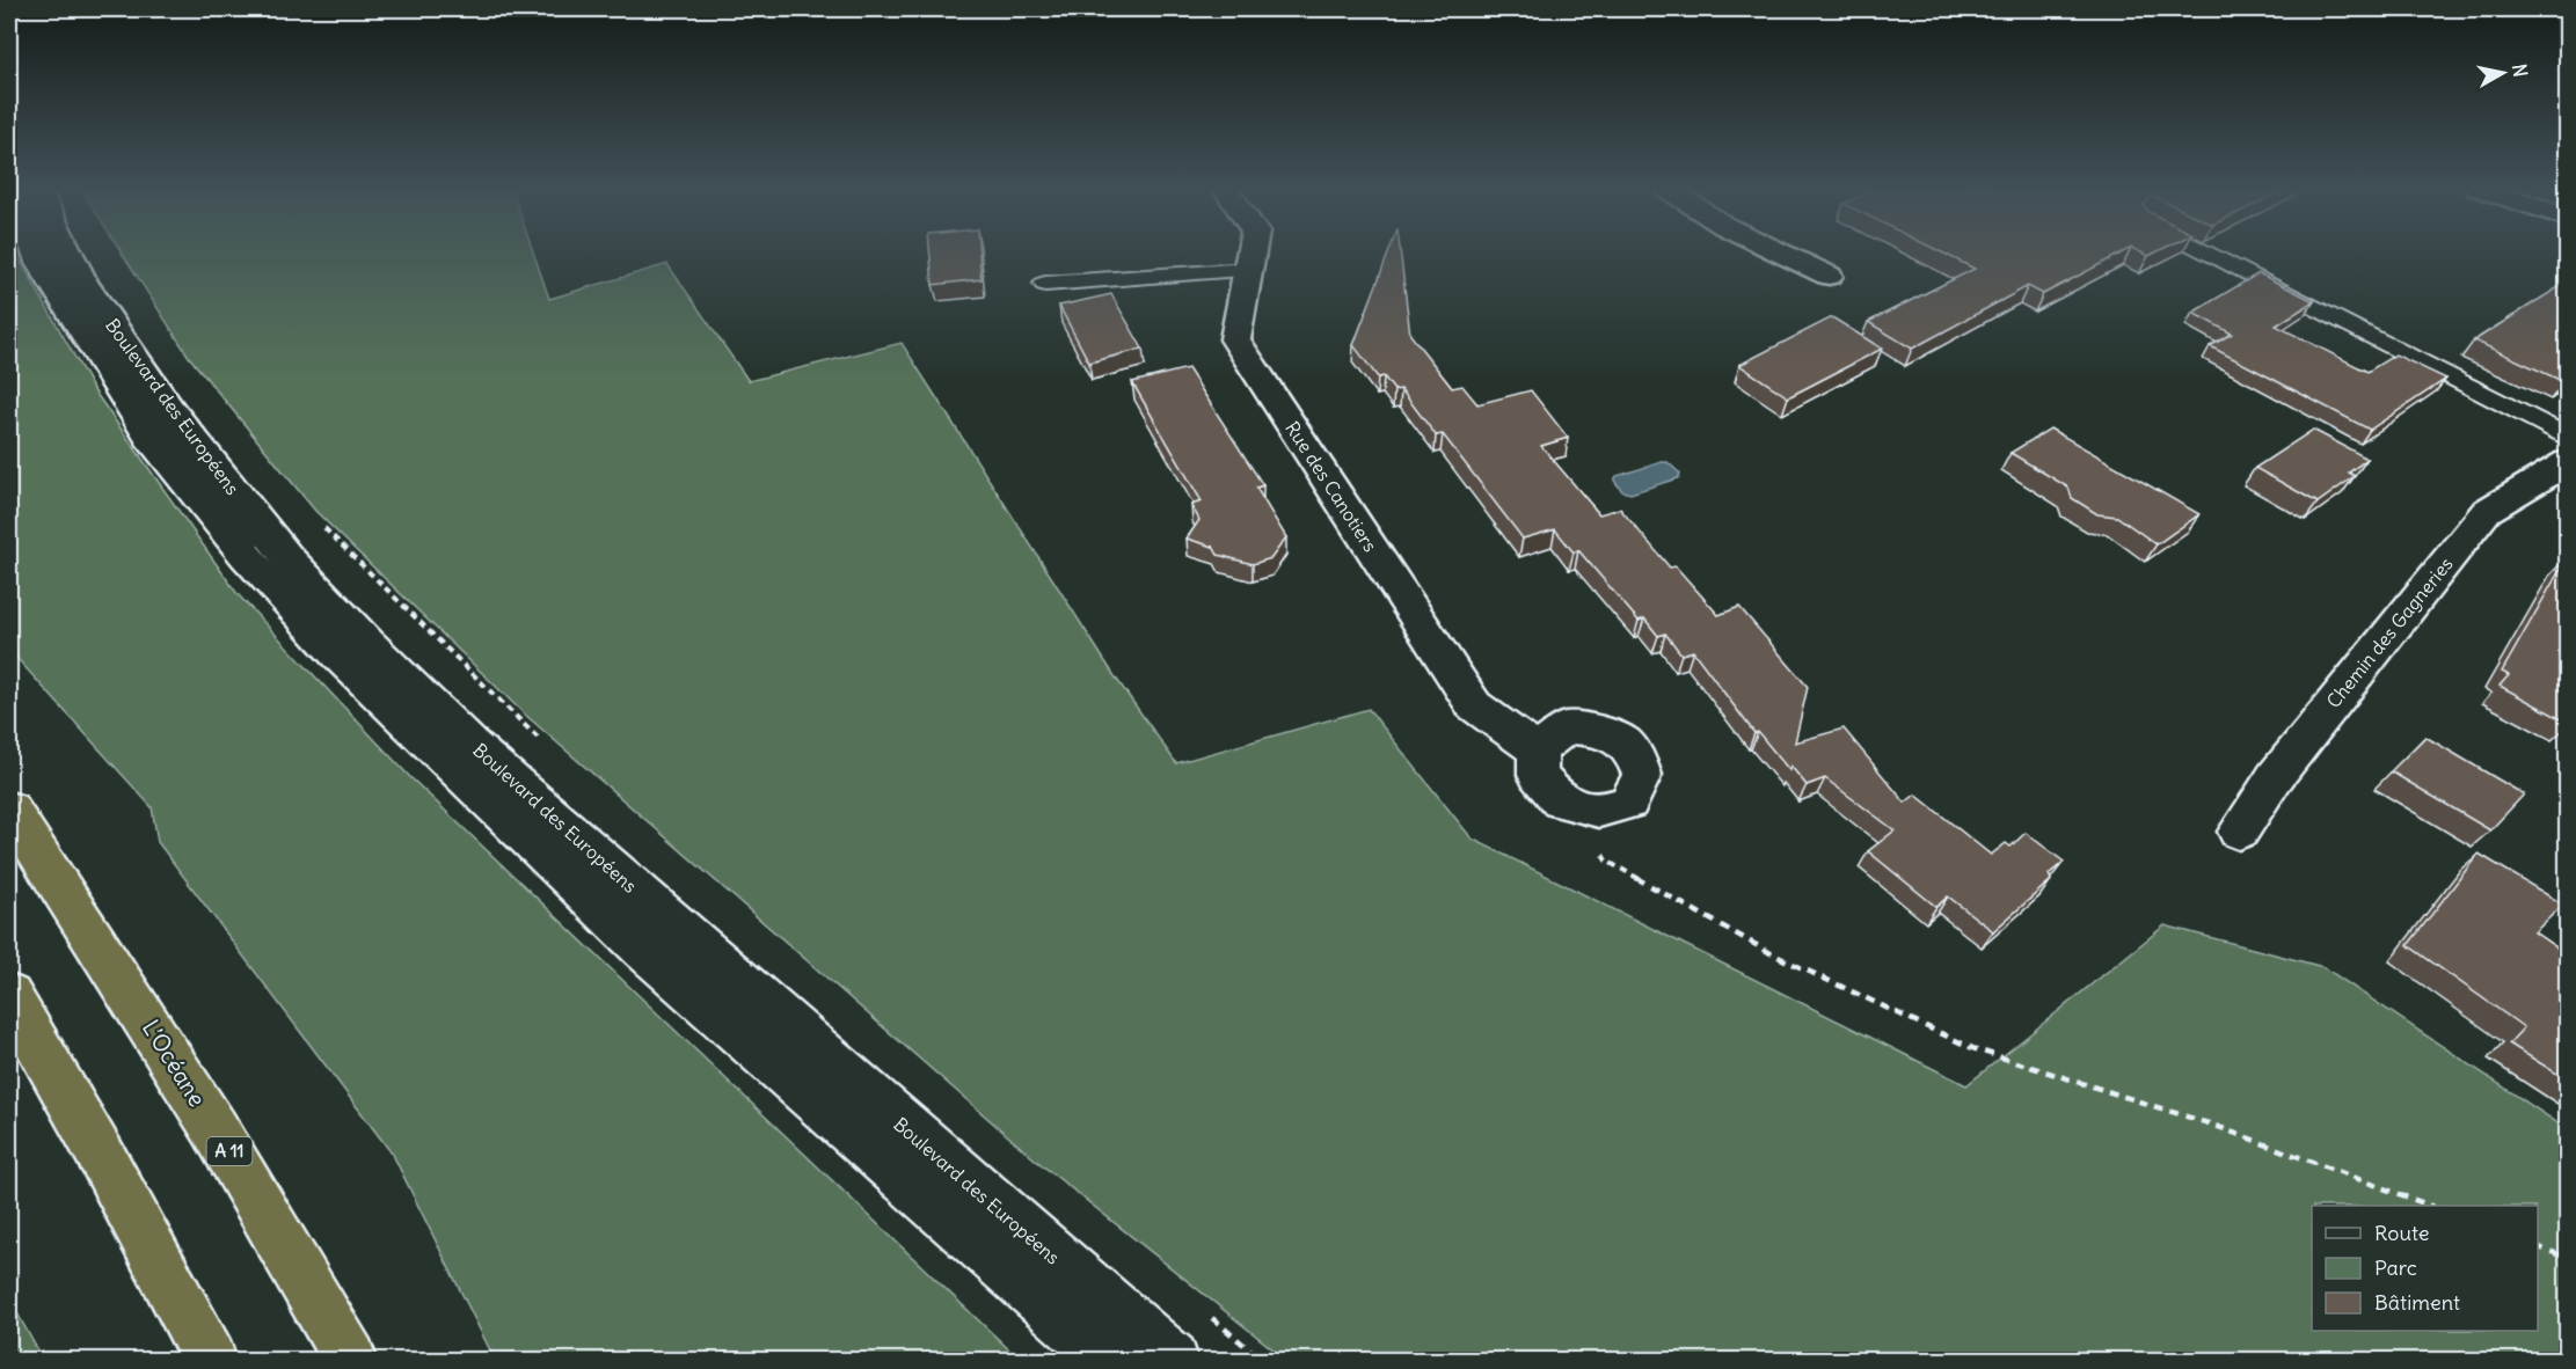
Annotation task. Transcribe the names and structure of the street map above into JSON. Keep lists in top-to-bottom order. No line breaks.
{"streets":{"highway":["L’Océane","A 11"],"main road":["Boulevard des Européens","Rue des Canotiers","Chemin des Gagneries"]},"legend":["Route","Parc","Bâtiment"],"north":"right"}
